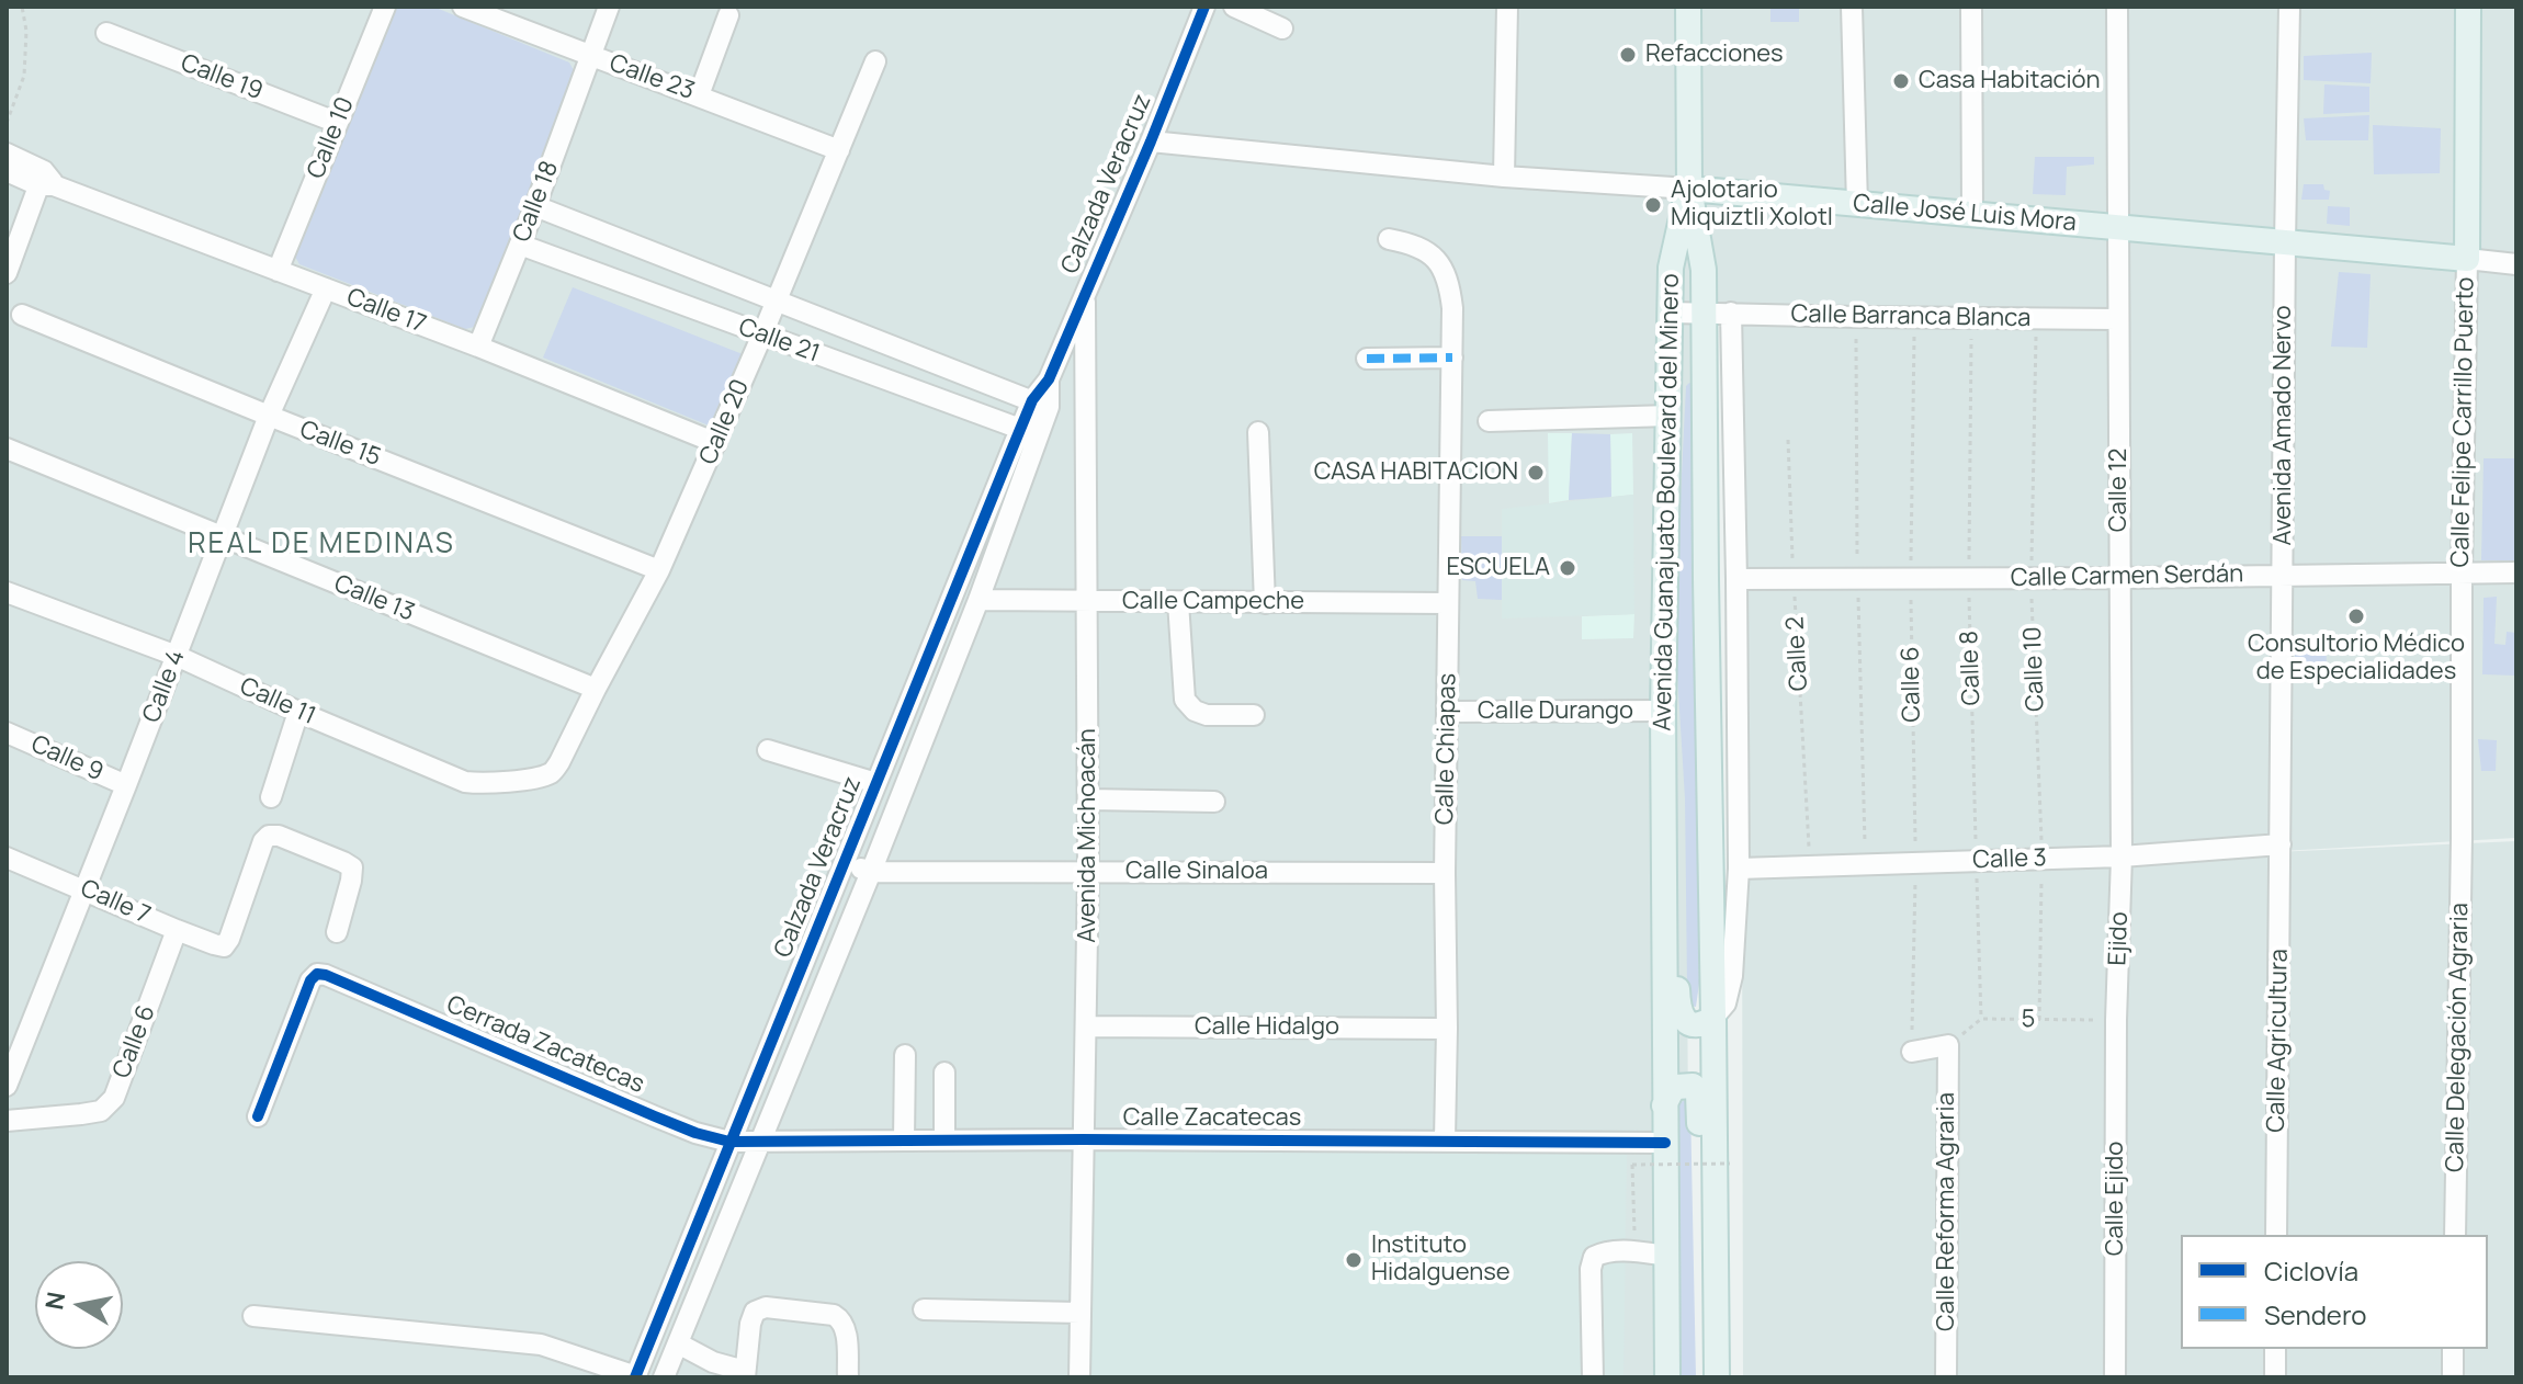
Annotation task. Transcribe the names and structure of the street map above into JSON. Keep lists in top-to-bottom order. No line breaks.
{"streets":{"main road":["Calle José Luis Mora","Calle Felipe Carrillo Puerto","Avenida Guanajuato Boulevard del Minero"],"street":["Calle 19","Calle 23","Calle 10","Calzada Veracruz","Calle 18","Calle 17","Calle Barranca Blanca","Calle 21","Calle 20","Avenida Amado Nervo","Calle 15","Calle 12","Calle Carmen Serdán","Calle 13","Calle Campeche","Calle 6","Calle 4","Calle 11","Calle Durango","Calle Chiapas","Calle 9","Avenida Michoacán","Calle 3","Calle Sinaloa","Calle 7","Ejido","Calle Hidalgo","Calle Delegación Agraria","Calle Agricultura","Cerrada Zacatecas","Calle Zacatecas","Calle Ejido","Calle Reforma Agraria"],"path":["Calle 2","Calle 8","5"]},"crossings":[["Calle 19","Calle 10"],["Calle 23","Calle 18"],["Calle 23","Calle 20"],["Calle 10","Calle 17"],["Calle 10","Calle Barranca Blanca"],["Calle 10","Calle Carmen Serdán"],["Calle 10","Calle 3"],["Calle 10","5"],["Calzada Veracruz","Calle José Luis Mora"],["Calzada Veracruz","Calle 21"],["Calzada Veracruz","Calle Campeche"],["Calzada Veracruz","Avenida Michoacán"],["Calzada Veracruz","Calle Sinaloa"],["Calzada Veracruz","Cerrada Zacatecas"],["Calzada Veracruz","Calle Zacatecas"],["Calle 18","Calle 17"],["Calle 18","Calle 21"],["Calle José Luis Mora","Calle Felipe Carrillo Puerto"],["Calle José Luis Mora","Avenida Amado Nervo"],["Calle José Luis Mora","Calle 12"],["Calle José Luis Mora","Avenida Guanajuato Boulevard del Minero"],["Calle 17","Calle 20"],["Calle 17","Calle 4"],["Calle Barranca Blanca","Calle 12"],["Calle Barranca Blanca","Avenida Guanajuato Boulevard del Minero"],["Calle Barranca Blanca","Calle 8"],["Calle Barranca Blanca","Calle 6"],["Calle 21","Calle 20"],["Calle 20","Calle 15"],["Calle 20","Calle 13"],["Calle 20","Calle 11"],["Calle Felipe Carrillo Puerto","Calle Carmen Serdán"],["Calle Felipe Carrillo Puerto","Calle Delegación Agraria"],["Avenida Amado Nervo","Calle Carmen Serdán"],["Avenida Amado Nervo","Calle 3"],["Avenida Amado Nervo","Calle Agricultura"],["Calle 15","Calle 4"],["Calle 12","Calle Carmen Serdán"],["Calle 12","Calle 3"],["Calle 12","Ejido"],["Avenida Guanajuato Boulevard del Minero","Calle Durango"],["Avenida Guanajuato Boulevard del Minero","Calle Zacatecas"],["Calle Carmen Serdán","Calle 2"],["Calle Carmen Serdán","Calle 8"],["Calle Carmen Serdán","Calle 6"],["Calle 13","Calle 4"],["Calle Campeche","Calle Chiapas"],["Calle Campeche","Avenida Michoacán"],["Calle 2","Calle 3"],["Calle 8","Calle 3"],["Calle 8","5"],["Calle 6","Calle 3"],["Calle 6","Calle 7"],["Calle 4","Calle 11"],["Calle 4","Calle 9"],["Calle 4","Calle 7"],["Calle Durango","Calle Chiapas"],["Calle Chiapas","Calle Sinaloa"],["Calle Chiapas","Calle Hidalgo"],["Calle Chiapas","Calle Zacatecas"],["Avenida Michoacán","Calle Sinaloa"],["Avenida Michoacán","Calle Hidalgo"],["Avenida Michoacán","Calle Zacatecas"],["Calle 3","Ejido"],["Calle 3","Calle Agricultura"],["Ejido","5"],["Ejido","Calle Ejido"],["5","Calle Ejido"],["Cerrada Zacatecas","Calle Zacatecas"]],"districts":["REAL DE MEDINAS"],"places":["Refacciones","Casa Habitación","Ajolotario Miquiztli Xolotl","CASA HABITACION","ESCUELA","Consultorio Médico de Especialidades","Instituto Hidalguense"],"legend":["Ciclovía","Sendero"],"north":"left"}
